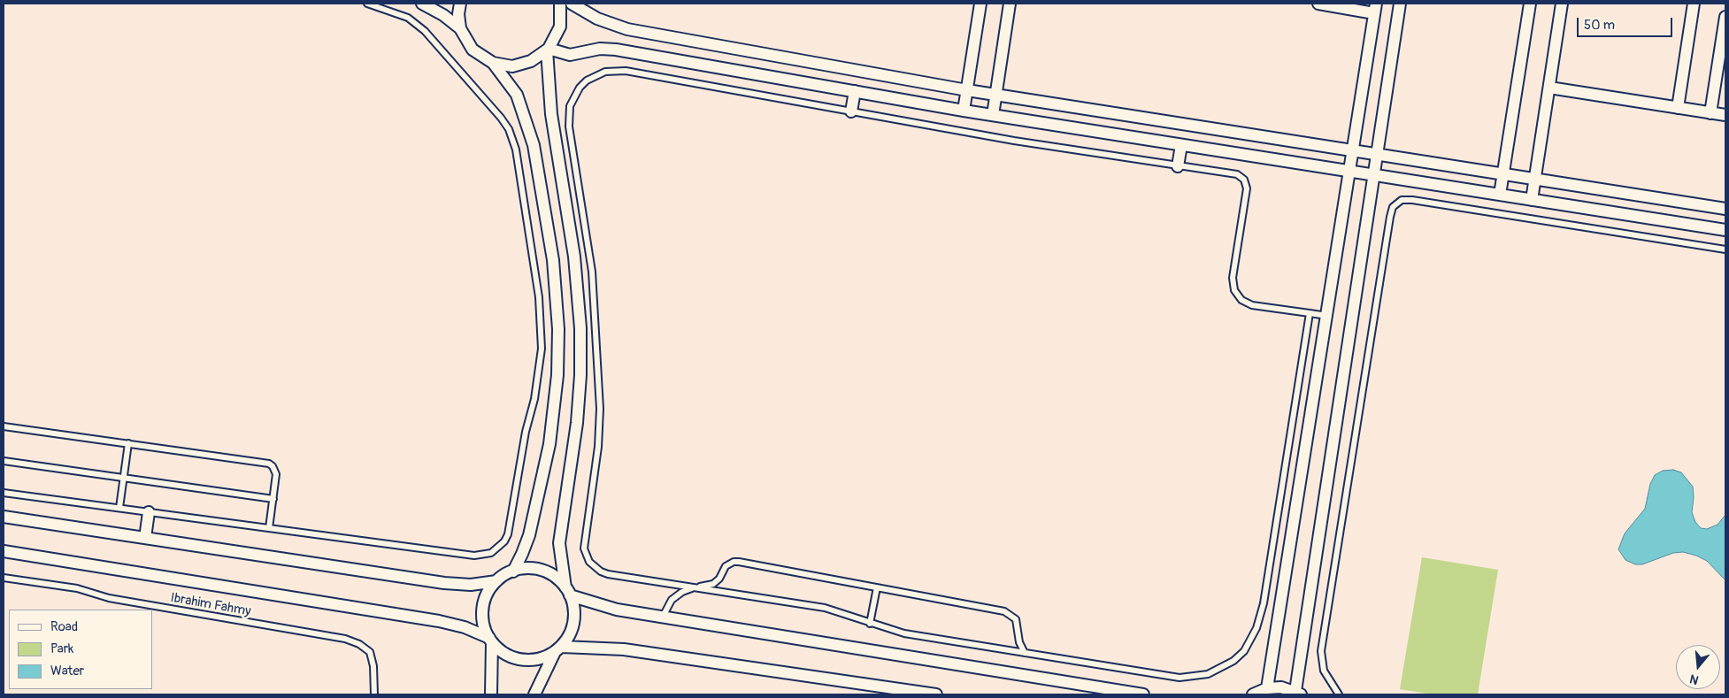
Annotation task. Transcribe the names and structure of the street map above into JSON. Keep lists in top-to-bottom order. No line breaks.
{"streets":{"lane":["Ibrahim Fahmy"]},"legend":["Road","Park","Water"],"scale_bar":"50 m","north":"bottom"}
